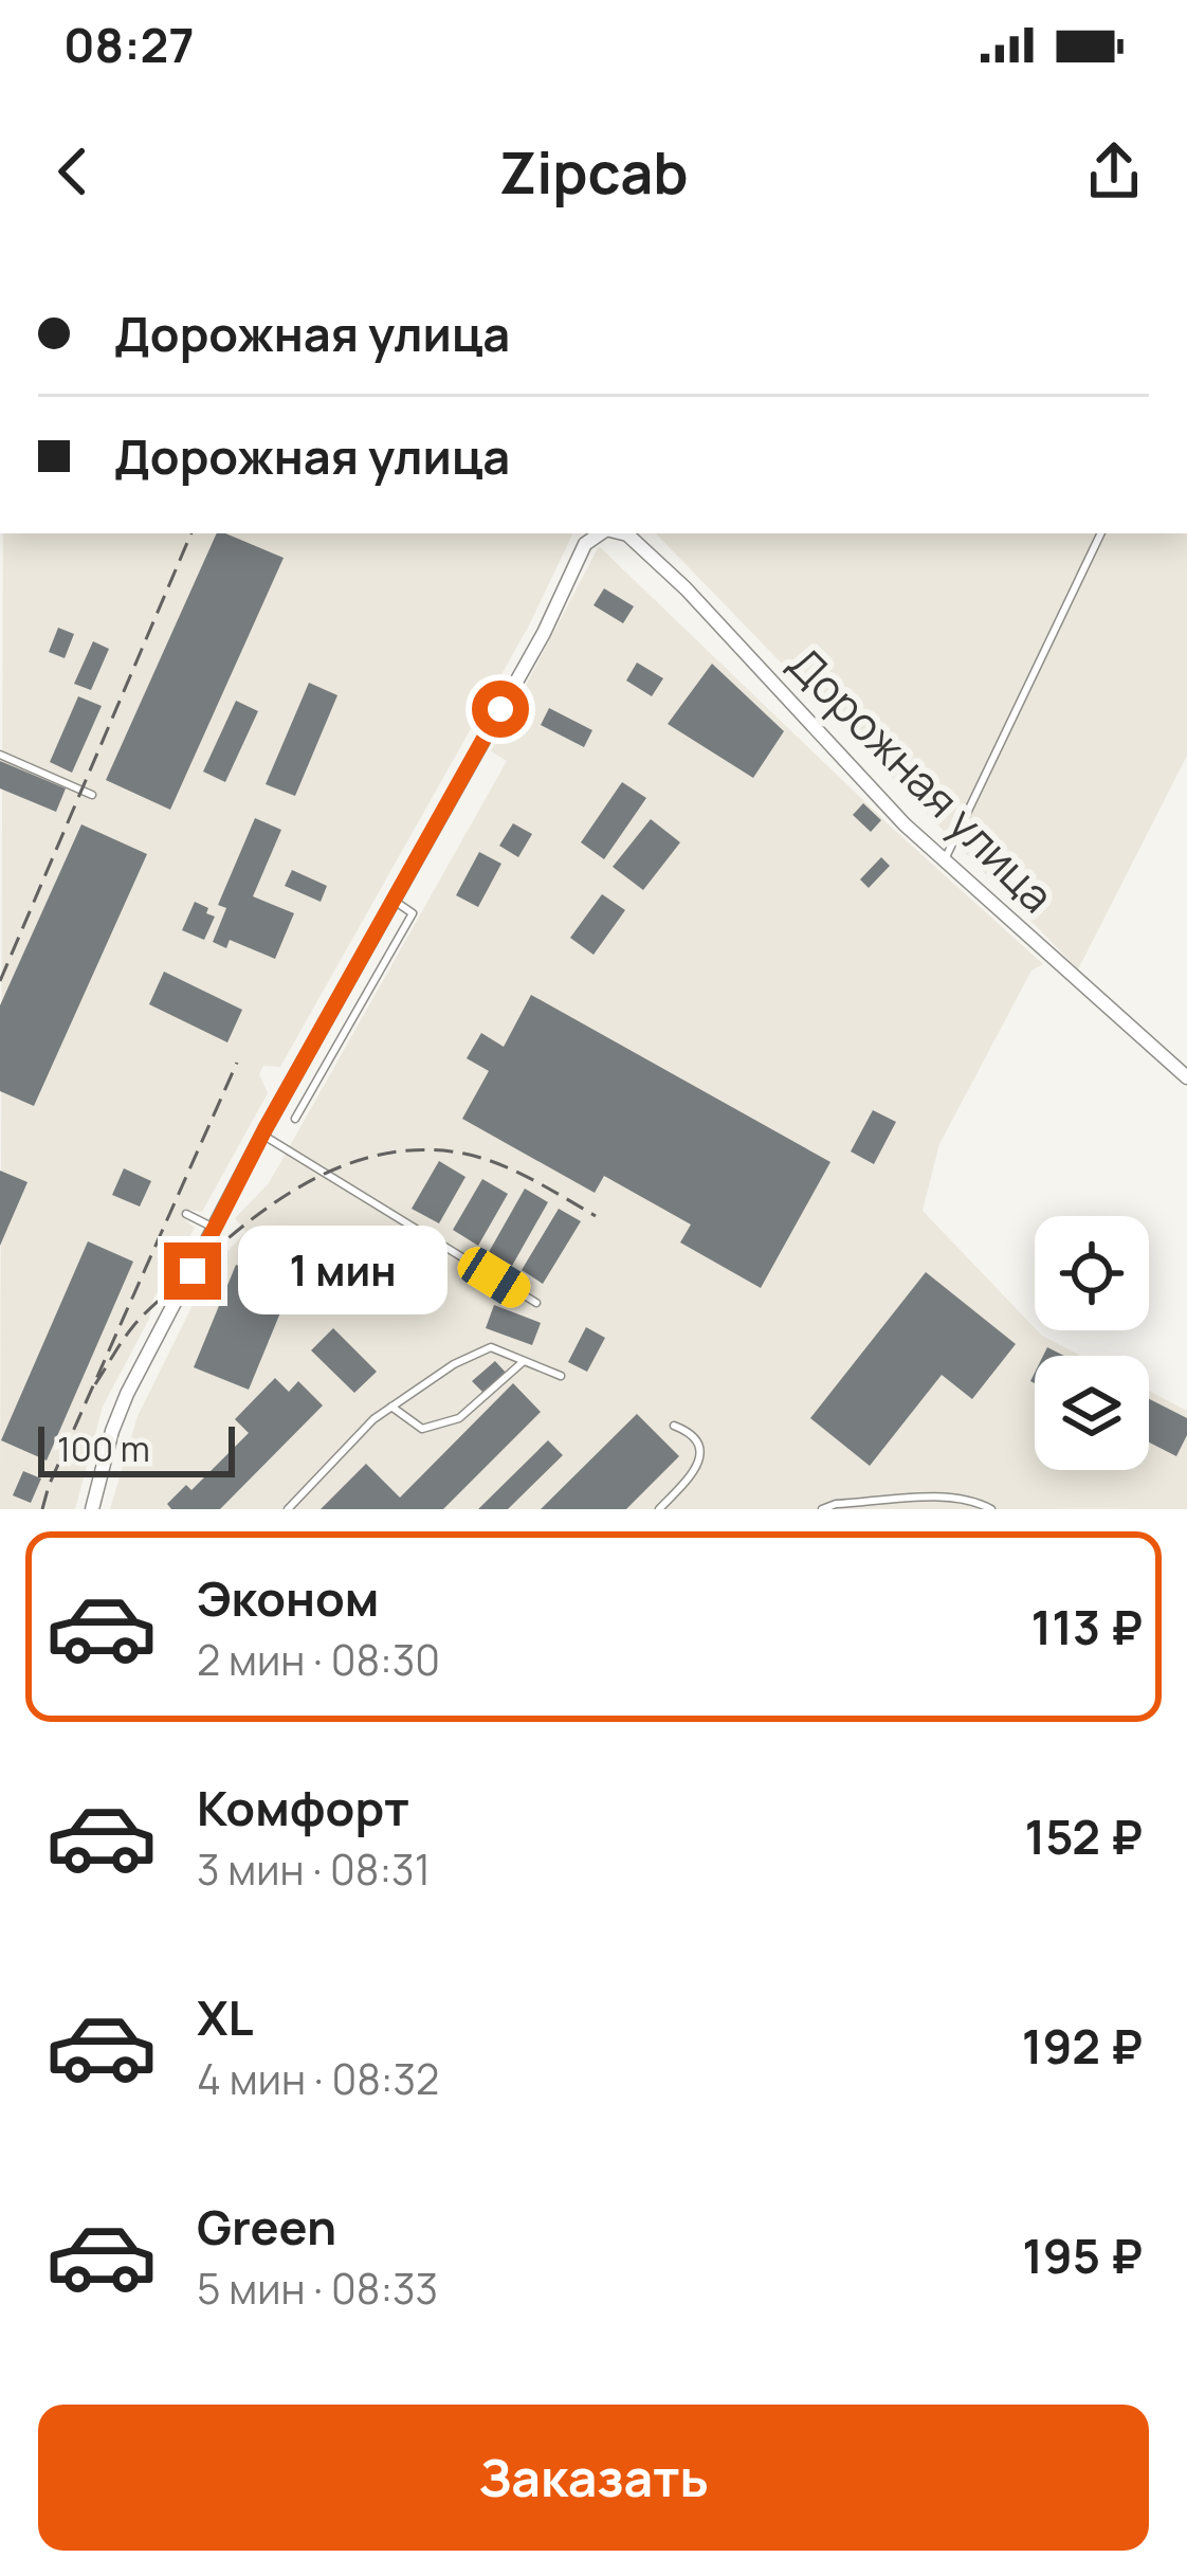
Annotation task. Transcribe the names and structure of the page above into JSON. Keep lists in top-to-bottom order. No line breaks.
{"streets":{"street":["Дорожная улица"]},"scale_bar":"100 m","page":{"status":"08:27","header":"Zipcab","banner":["Дорожная улица","Дорожная улица"],"bubble":"1 мин","scale":"100 m","list":[{"name":"Эконом","note":"2 мин · 08:30","value":"113 ₽"},{"name":"Комфорт","note":"3 мин · 08:31","value":"152 ₽"},{"name":"XL","note":"4 мин · 08:32","value":"192 ₽"},{"name":"Green","note":"5 мин · 08:33","value":"195 ₽"}],"buttons":"Заказать"}}
